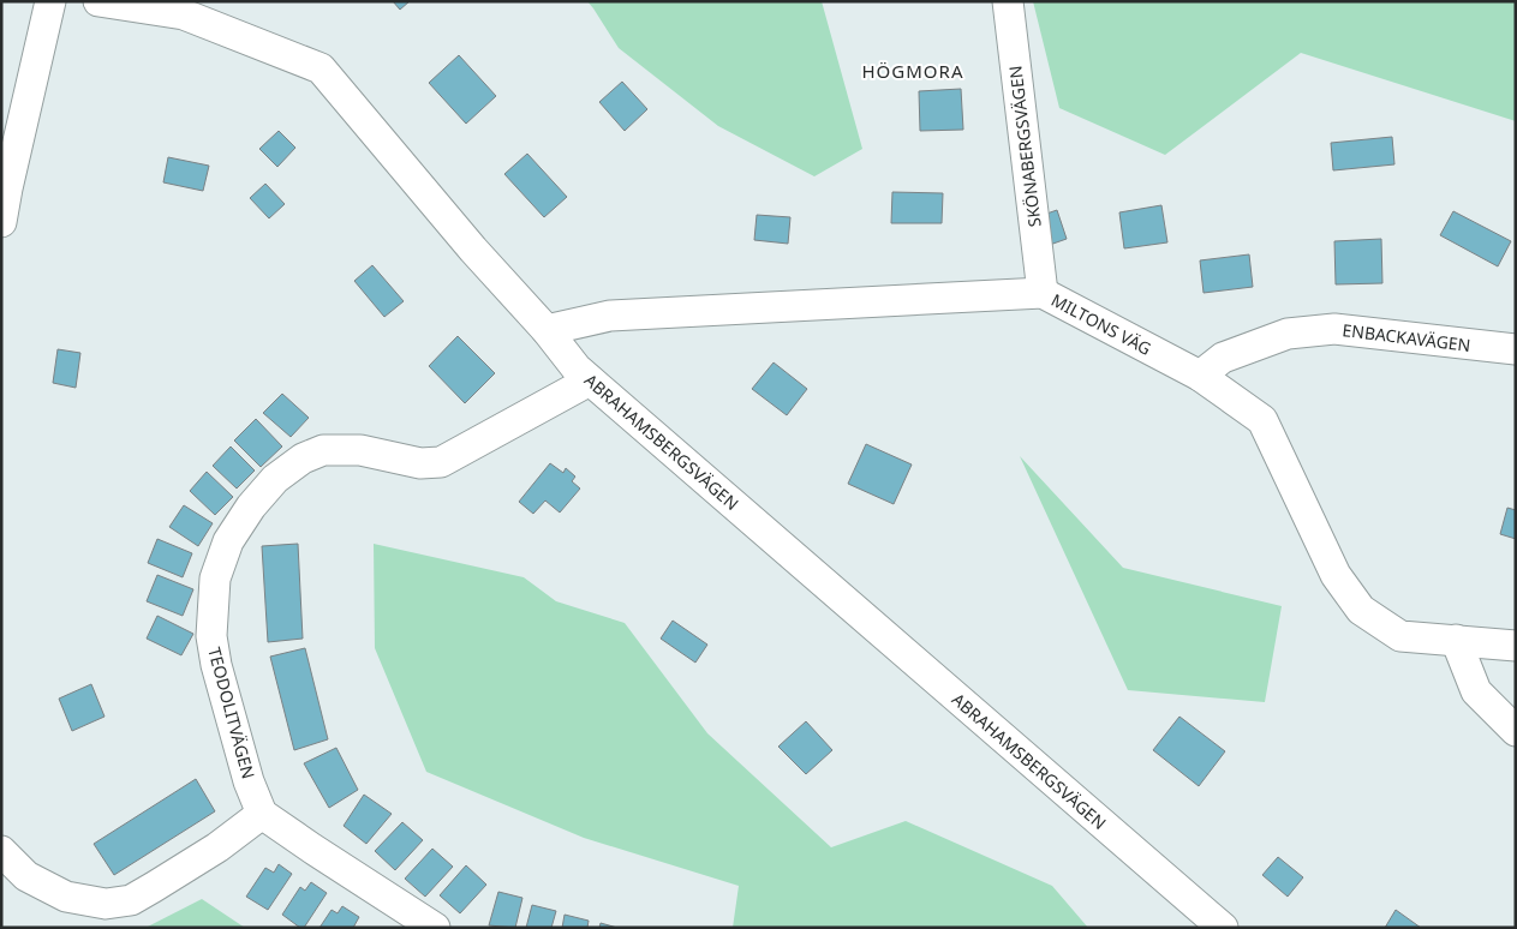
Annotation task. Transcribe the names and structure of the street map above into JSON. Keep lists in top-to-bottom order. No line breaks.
{"streets":{"street":["SKÖNABERGSVÄGEN","MILTONS VÄG","ENBACKAVÄGEN","ABRAHAMSBERGSVÄGEN","TEODOLITVÄGEN"]},"crossings":[["SKÖNABERGSVÄGEN","MILTONS VÄG"],["MILTONS VÄG","ENBACKAVÄGEN"],["MILTONS VÄG","ABRAHAMSBERGSVÄGEN"],["ABRAHAMSBERGSVÄGEN","TEODOLITVÄGEN"]],"districts":["HÖGMORA"]}
